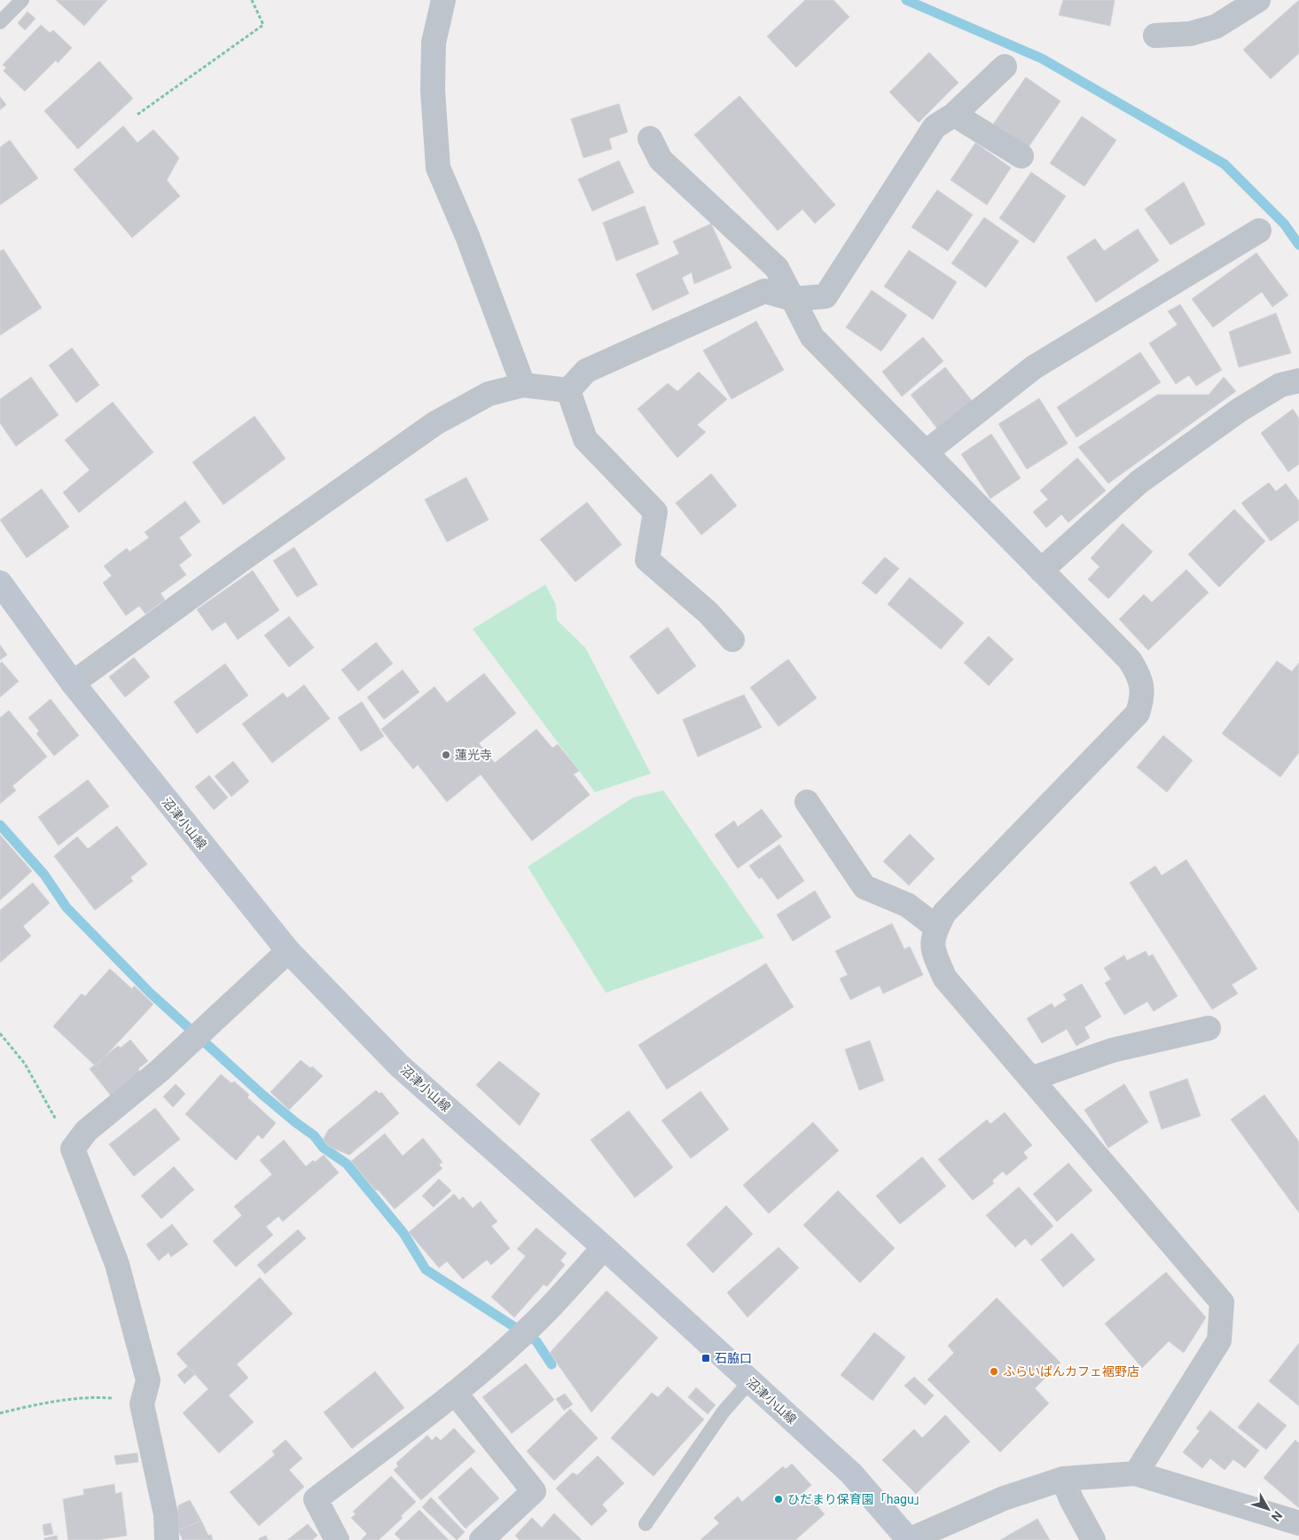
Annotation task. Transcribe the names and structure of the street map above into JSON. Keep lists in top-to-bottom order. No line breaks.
{"streets":{"main road":["沼津小山線"]},"places":{"other":["蓮光寺","ふらいぱんカフェ裾野店","ひだまり保育園「hagu」"],"transit":["石脇口"]},"north":"bottom right"}
